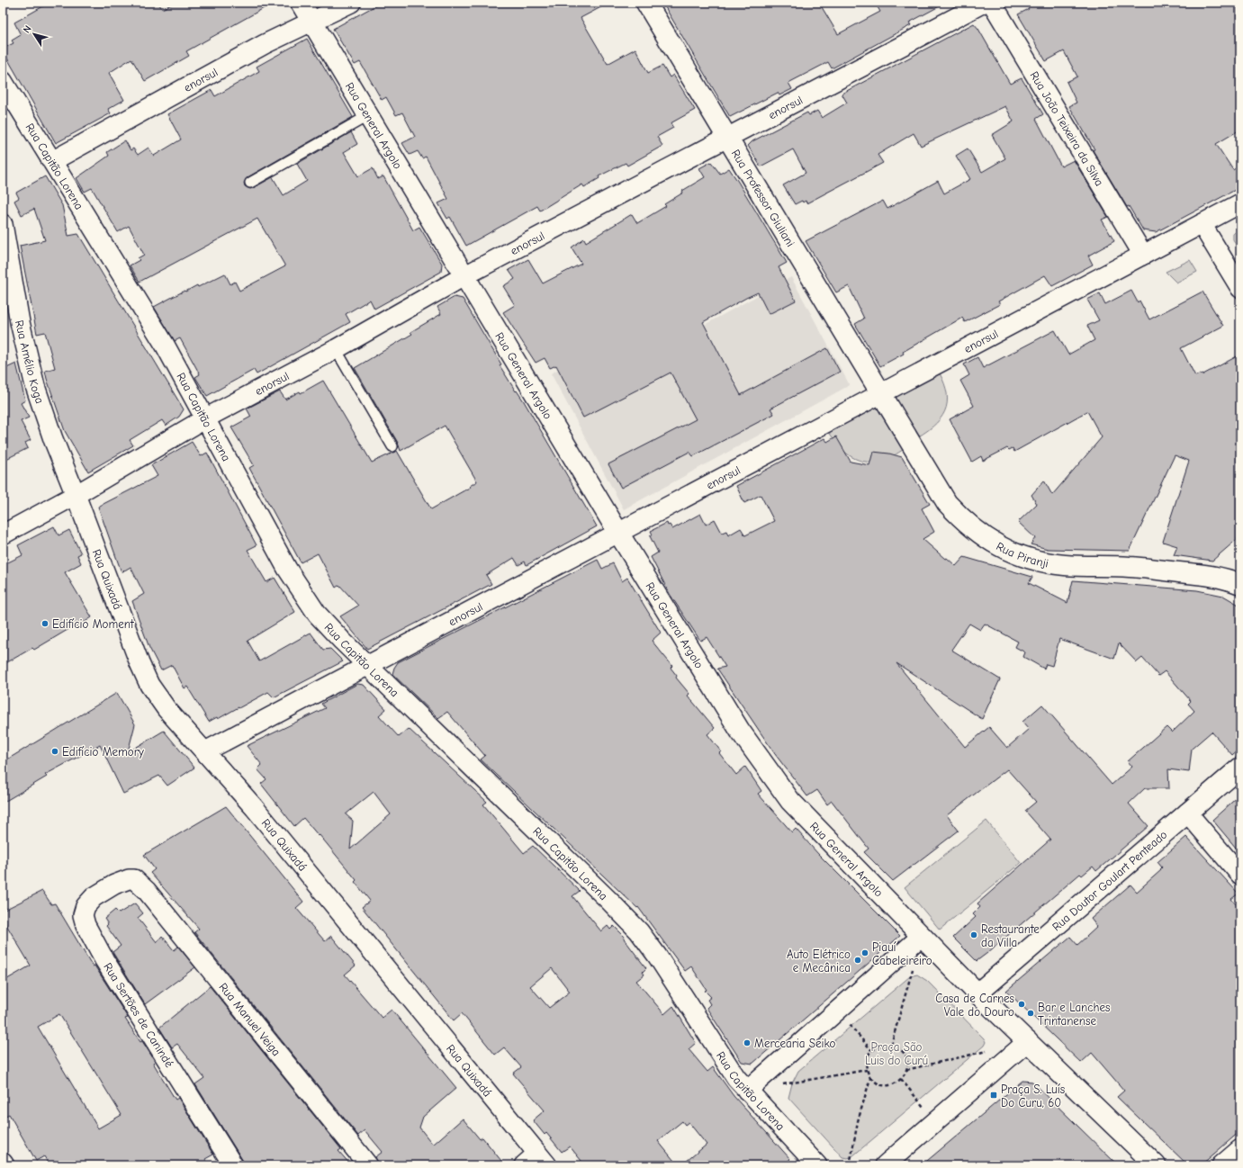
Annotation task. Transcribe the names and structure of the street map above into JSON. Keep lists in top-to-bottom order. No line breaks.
{"streets":{"street":["enorsul","Rua General Argolo","Rua João Teixeira da Silva","Rua Capitão Lorena","Rua Professor Giuliani","Rua Amélio Koga","Rua Piranji","Rua Quixadá","Rua Doutor Goulart Penteado","Rua Sertões de Canindé","Rua Manuel Veiga"]},"crossings":[["enorsul","Rua General Argolo"],["enorsul","Rua João Teixeira da Silva"],["enorsul","Rua Capitão Lorena"],["enorsul","Rua Professor Giuliani"],["enorsul","Rua Amélio Koga"],["enorsul","Rua Piranji"],["enorsul","Rua Quixadá"],["Rua General Argolo","Rua Doutor Goulart Penteado"],["Rua Professor Giuliani","Rua Piranji"],["Rua Amélio Koga","Rua Quixadá"],["Rua Sertões de Canindé","Rua Manuel Veiga"]],"parks":["Praça São Luis do Curú"],"places":{"other":["Edifício Moment","Edifício Memory","Restaurante da Villa","Piauí Cabeleireiro","Auto Elétrico e Mecânica","Casa de Carnes Vale do Douro","Bar e Lanches Trintanense","Mercearia Seiko"],"transit":["Praça S. Luís Do Curu, 60"]},"north":"top left"}
